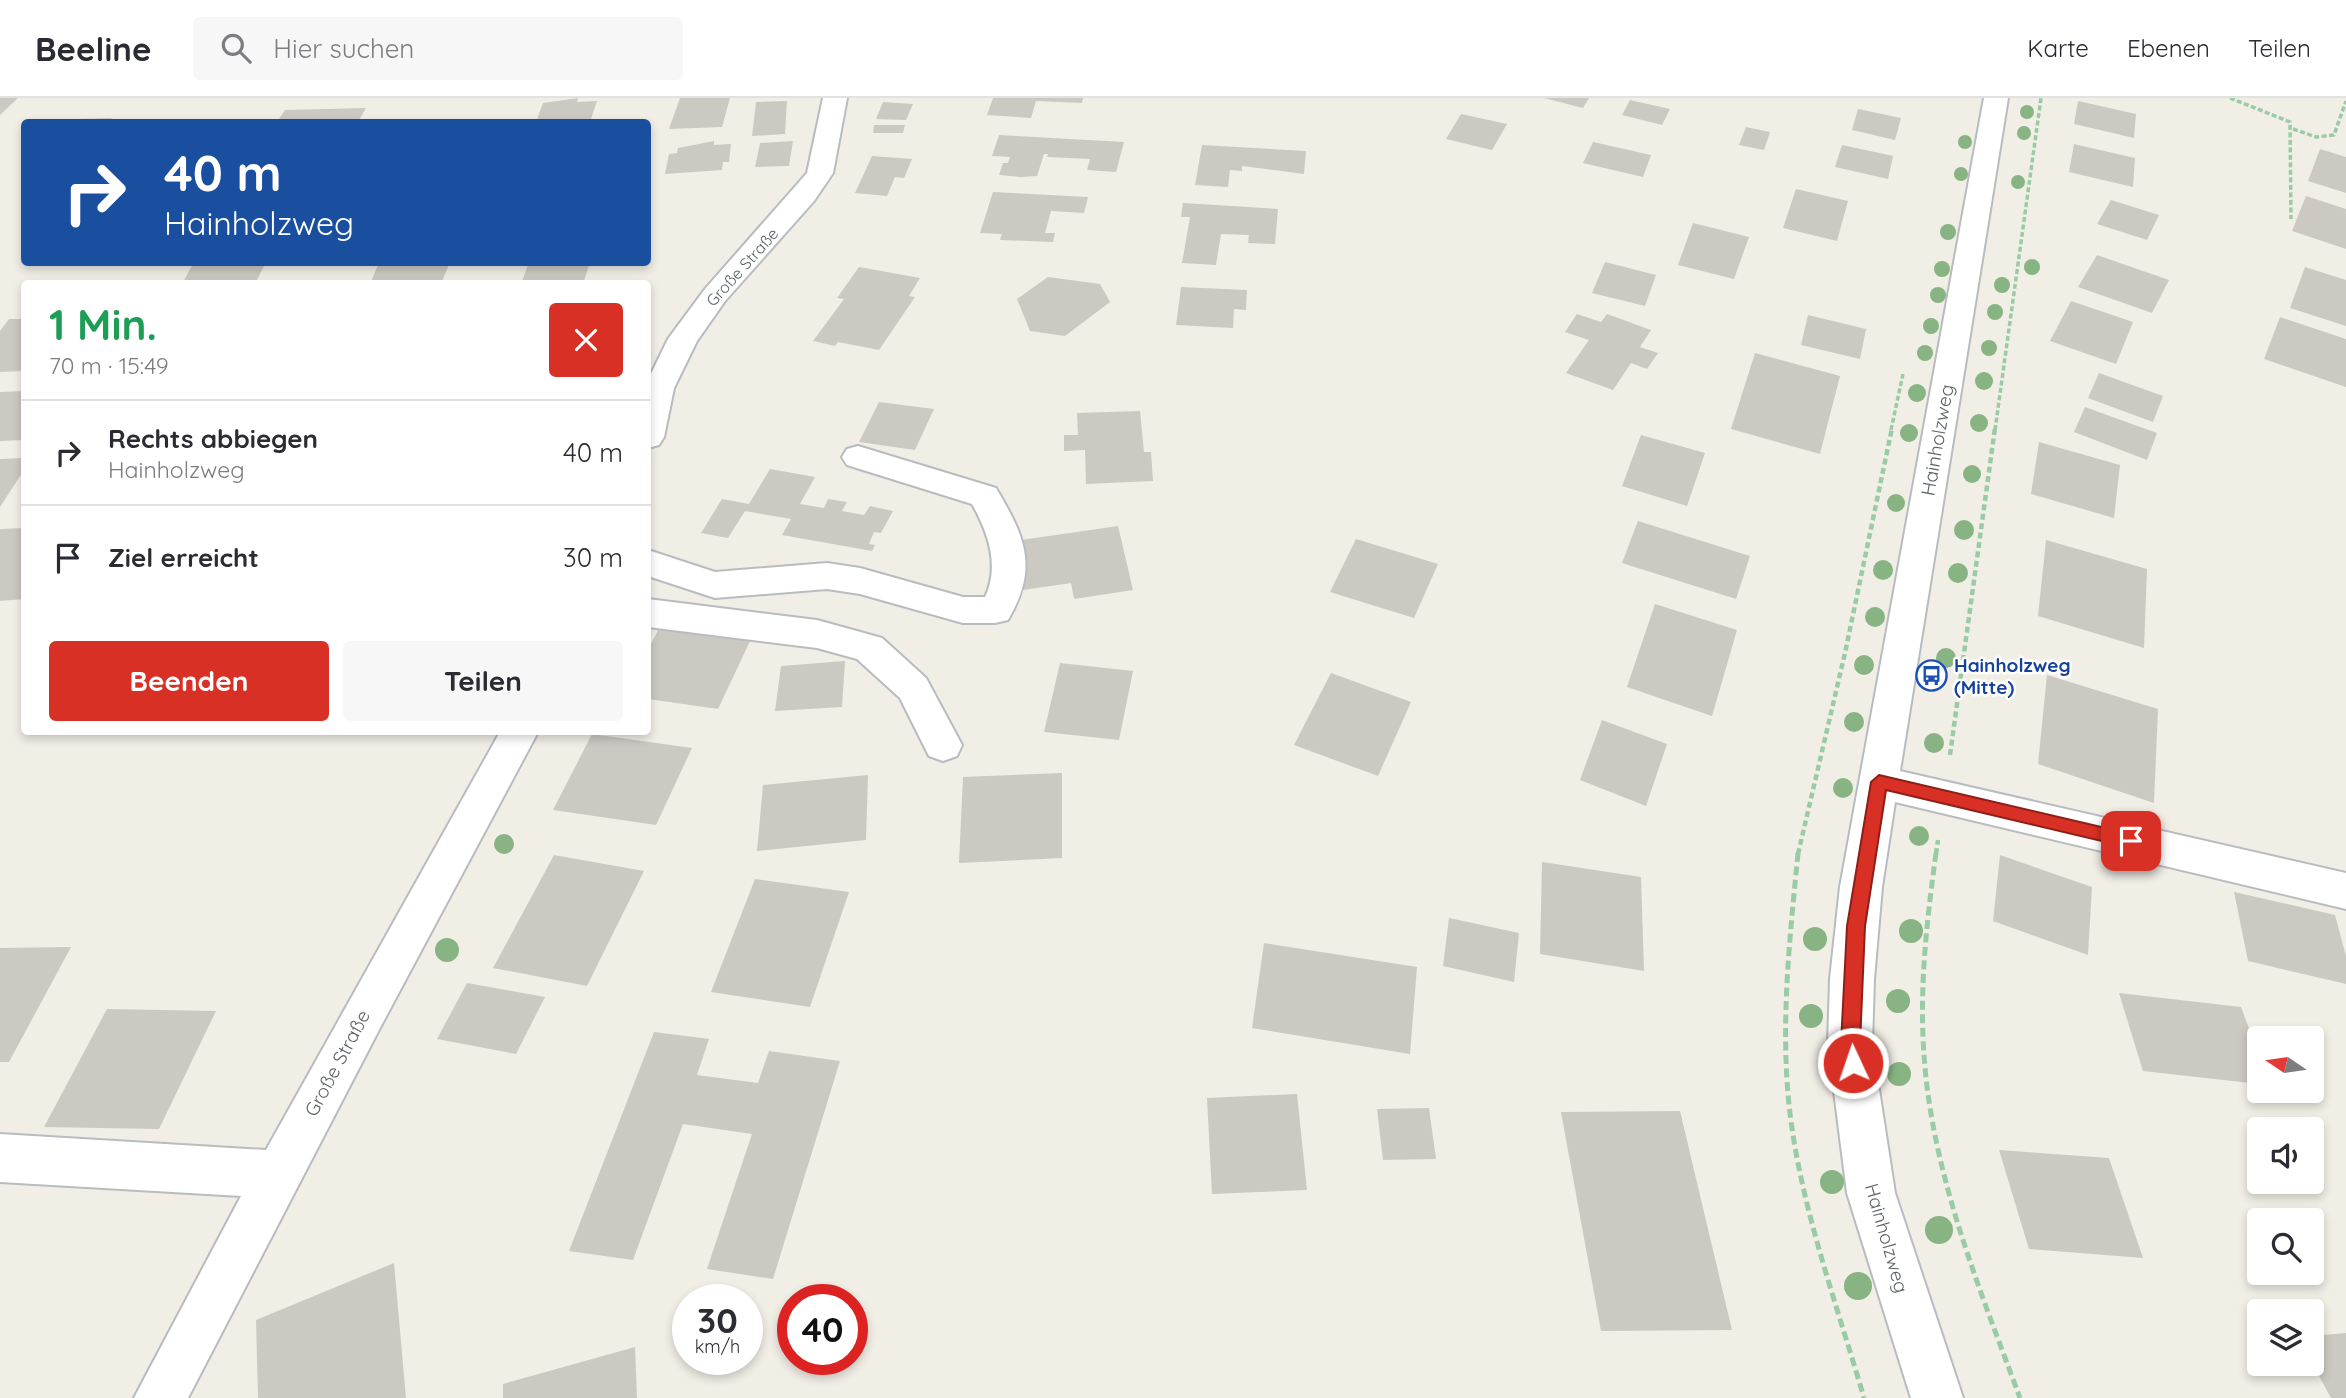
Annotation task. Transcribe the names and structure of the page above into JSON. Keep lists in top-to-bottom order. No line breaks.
{"streets":{"street":["Große Straße","Hainholzweg"]},"places":{"bus stop":["Hainholzweg (Mitte)"]},"north":"left","page":{"header":"Beeline","search":"Hier suchen","nav":["Karte","Ebenen","Teilen"],"turn":["40 m","Hainholzweg"],"heading":["1 Min.","70 m · 15:49"],"list":[{"name":"Rechts abbiegen","note":"Hainholzweg","value":"40 m"},{"name":"Ziel erreicht","value":"30 m"}],"buttons":["Beenden","Teilen"],"speed":"30 km/h","limit":"40"}}
